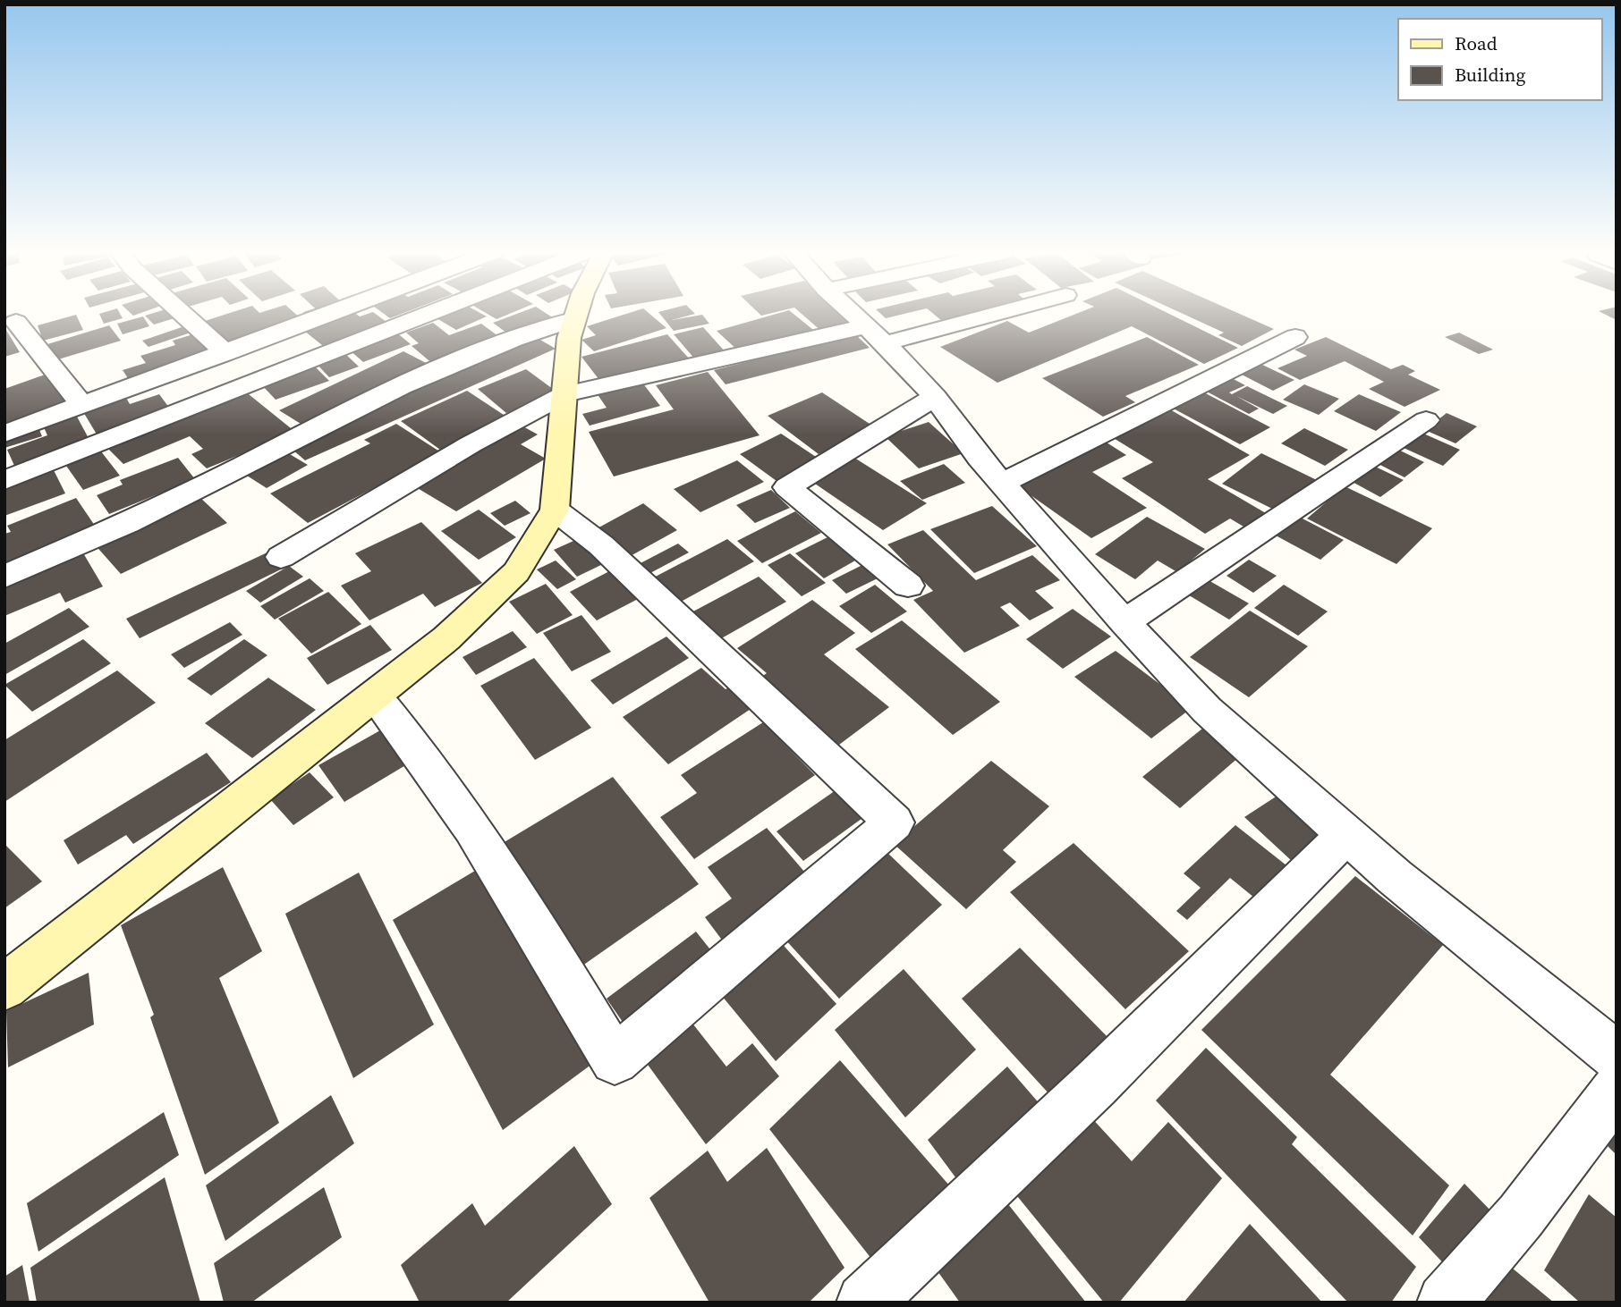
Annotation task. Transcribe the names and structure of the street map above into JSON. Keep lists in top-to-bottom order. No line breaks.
{"legend":["Road","Building"]}
